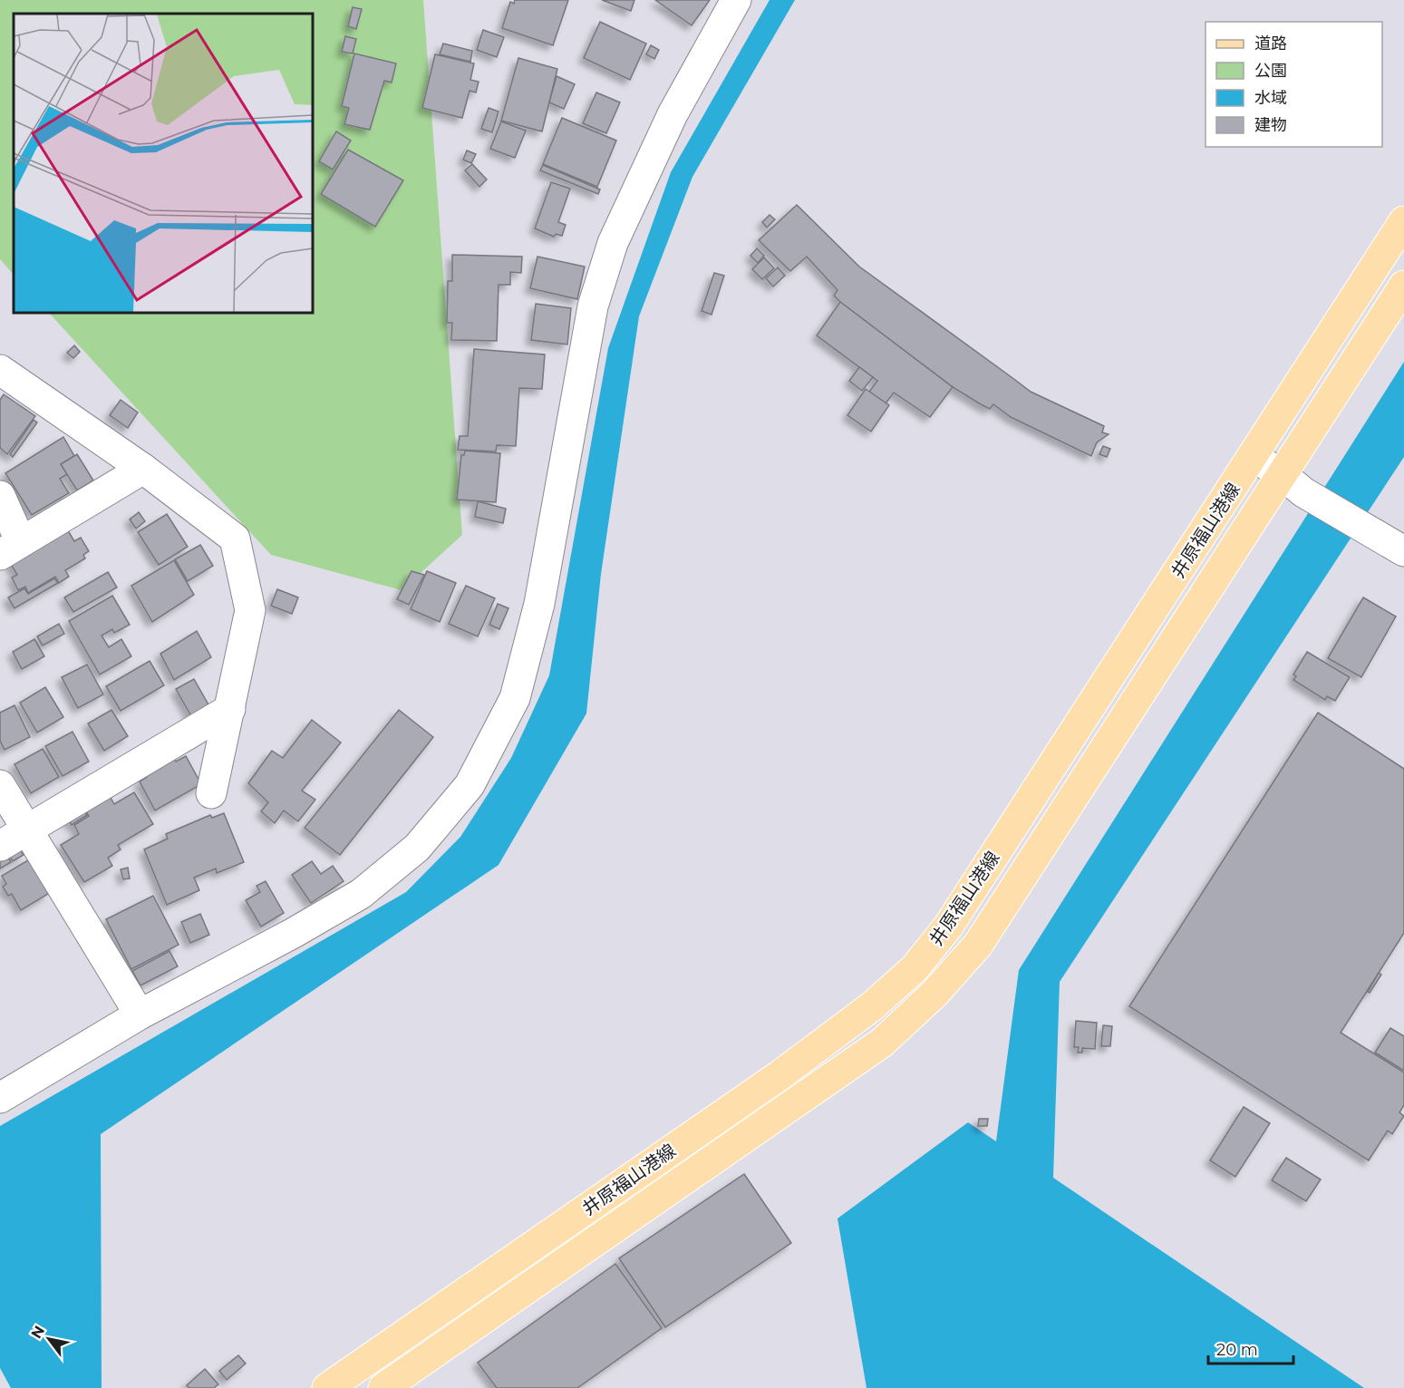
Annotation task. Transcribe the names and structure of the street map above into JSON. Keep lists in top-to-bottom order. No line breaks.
{"streets":{"main road":["井原福山港線"]},"legend":["道路","公園","水域","建物"],"scale_bar":"20 m","north":"top left"}
